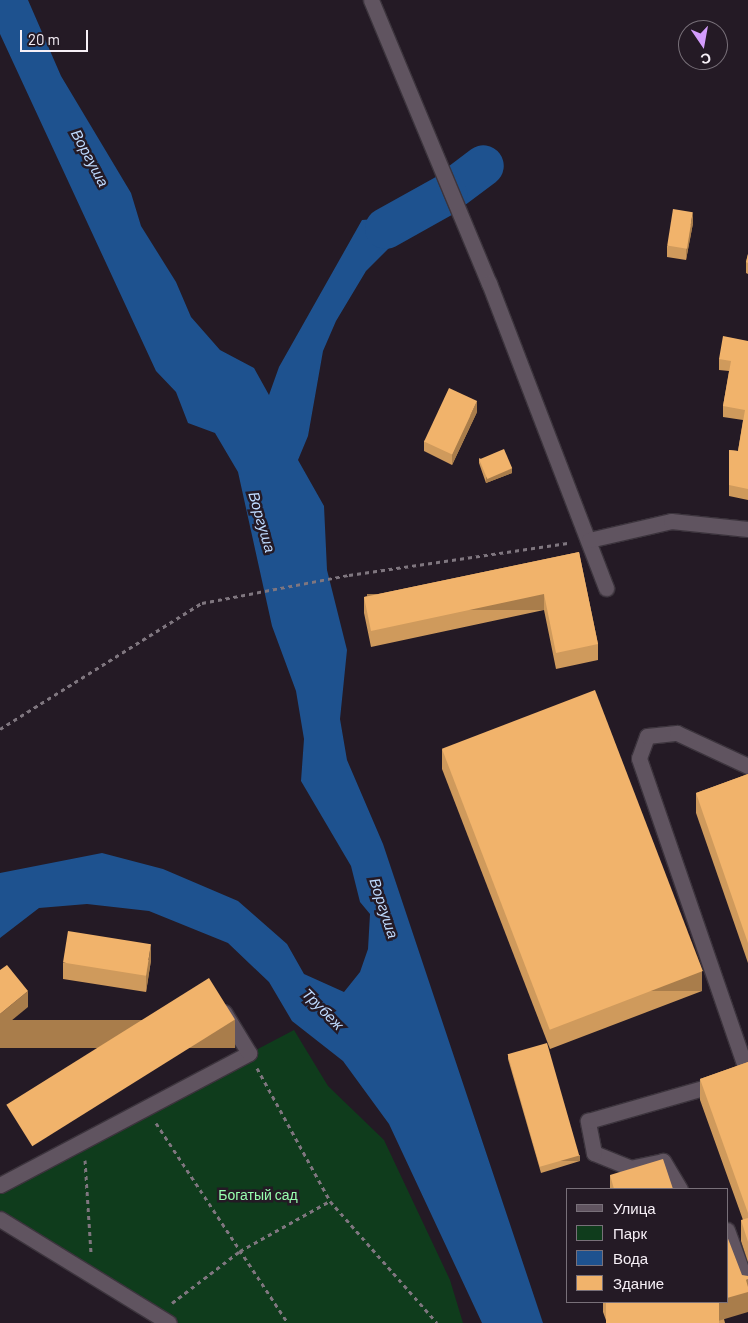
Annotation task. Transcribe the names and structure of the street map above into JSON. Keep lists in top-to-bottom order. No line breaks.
{"water":["Воргуша","Трубеж"],"parks":["Богатый сад"],"legend":["Улица","Парк","Вода","Здание"],"scale_bar":"20 m","north":"bottom"}
